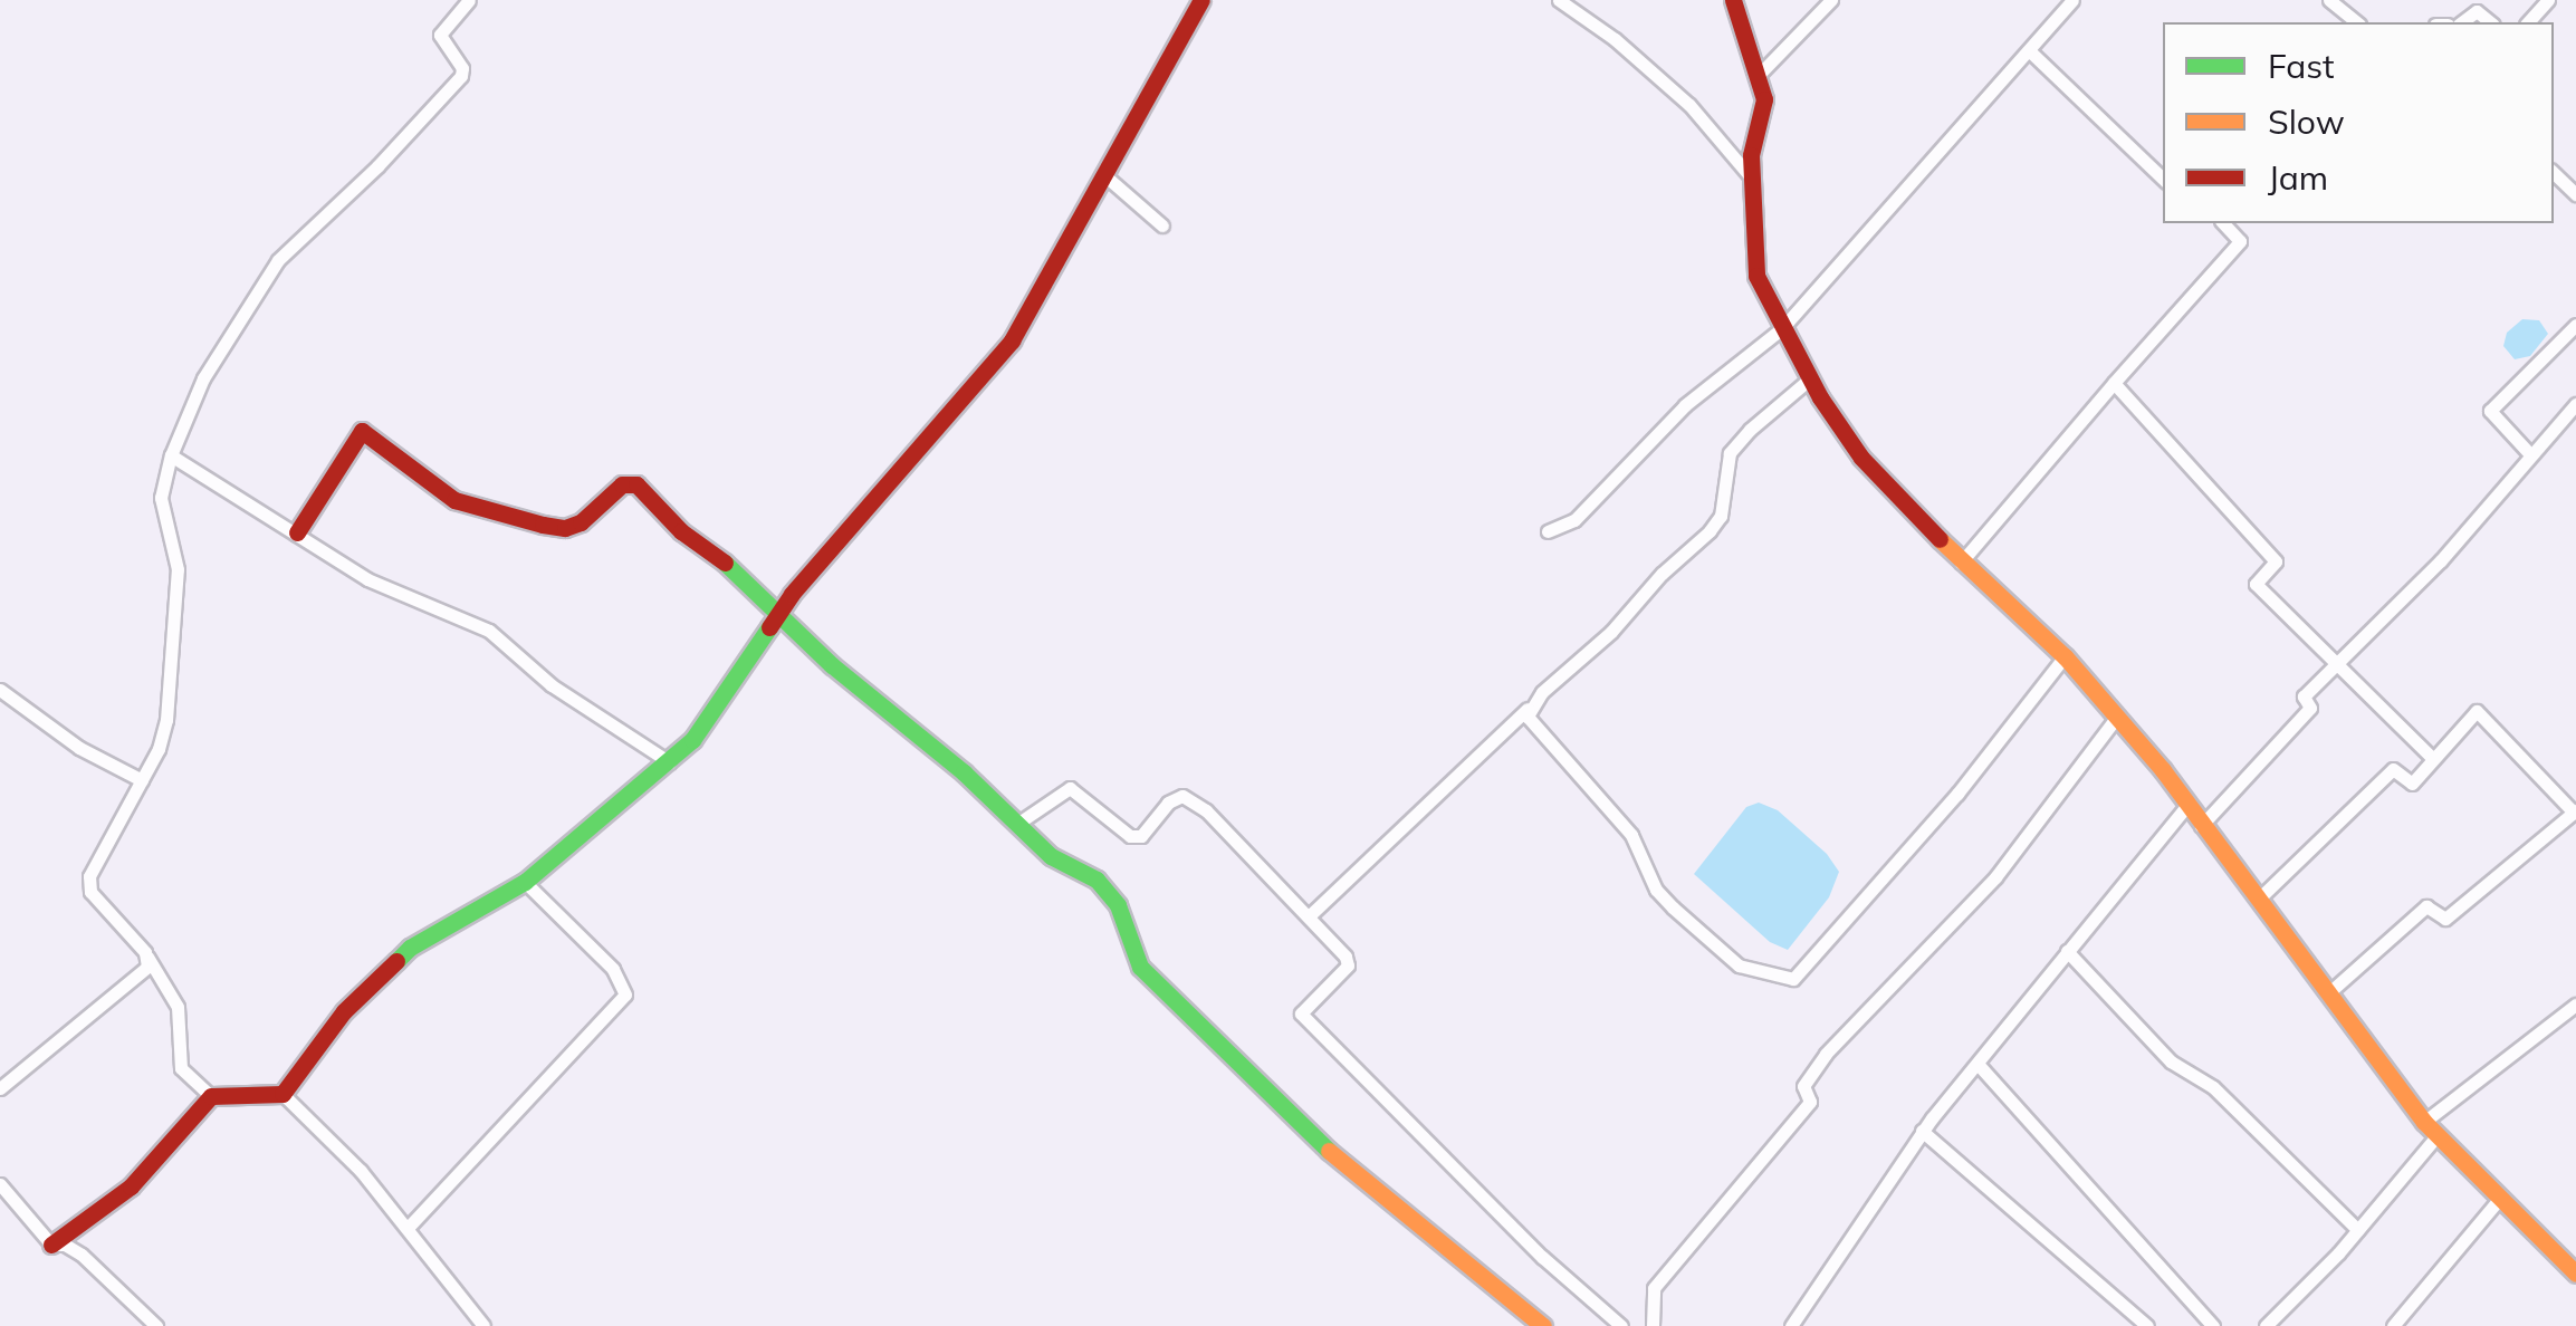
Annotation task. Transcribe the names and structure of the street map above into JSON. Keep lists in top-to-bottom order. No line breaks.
{"legend":["Fast","Slow","Jam"]}
